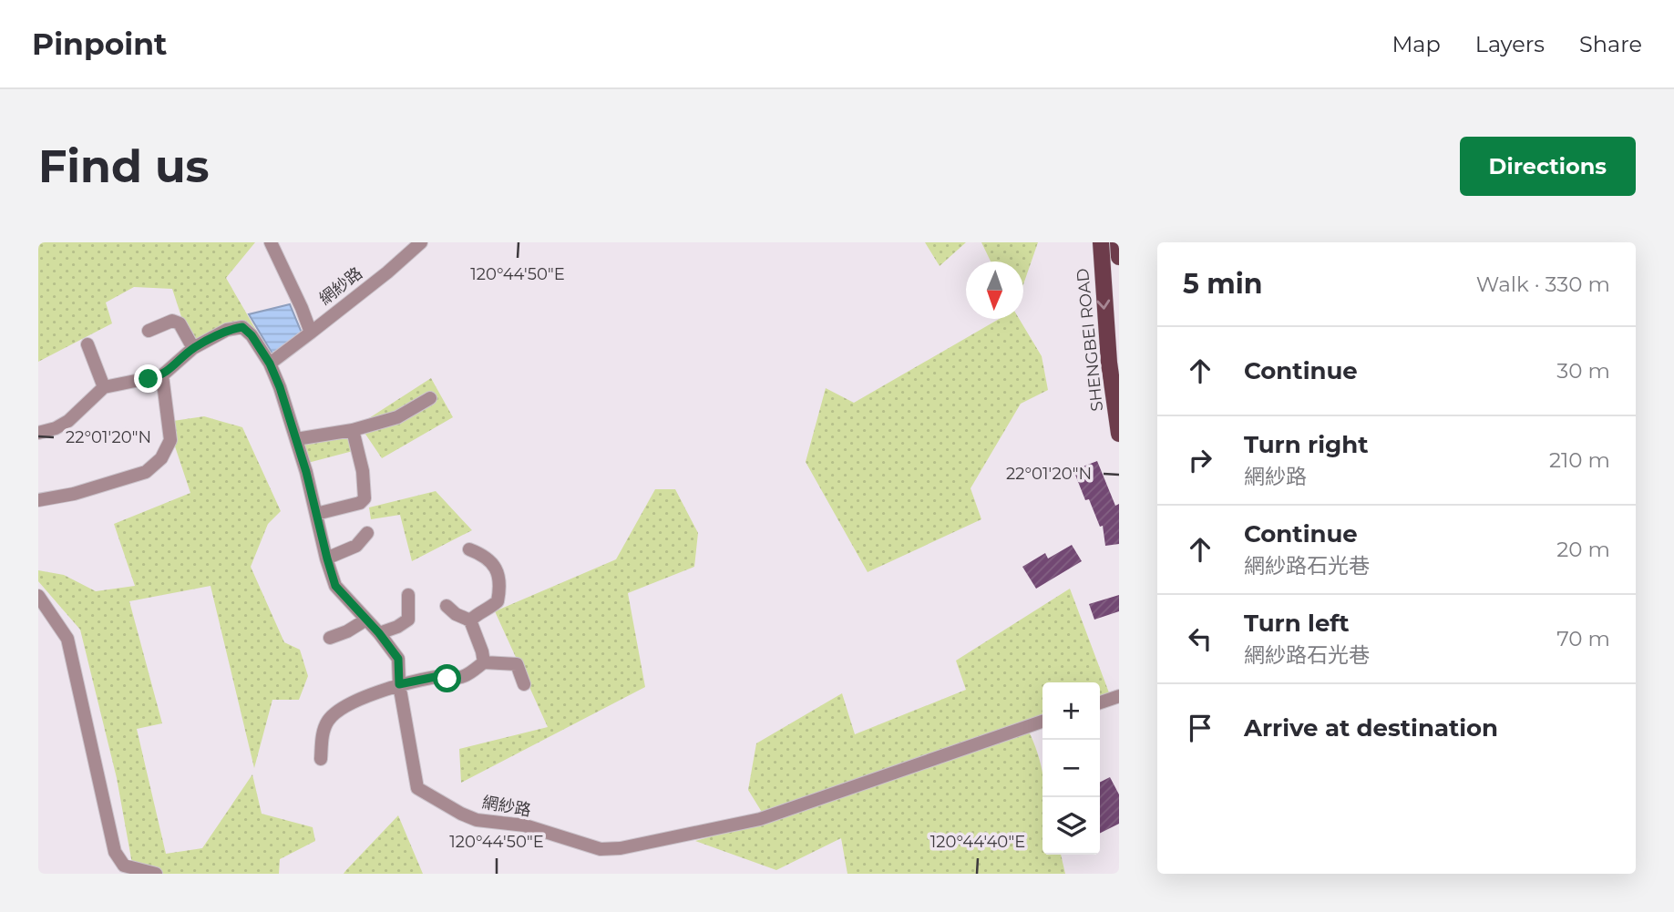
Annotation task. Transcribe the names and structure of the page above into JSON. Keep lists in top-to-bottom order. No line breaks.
{"streets":{"main road":["SHENGBEI ROAD"],"street":["網紗路"]},"one_way":["SHENGBEI ROAD"],"north":"bottom","page":{"header":"Pinpoint","nav":["Map","Layers","Share"],"buttons":"Directions","title":"Find us","heading":["5 min","Walk · 330 m"],"list":[["Continue","30 m"],["Turn right","網紗路","210 m"],["Continue","網紗路石光巷","20 m"],["Turn left","網紗路石光巷","70 m"],"Arrive at destination"],"map_buttons":["+","−"]},"coordinates":["120°44'50\"E","22°01'20\"N","120°44'40\"E"]}
